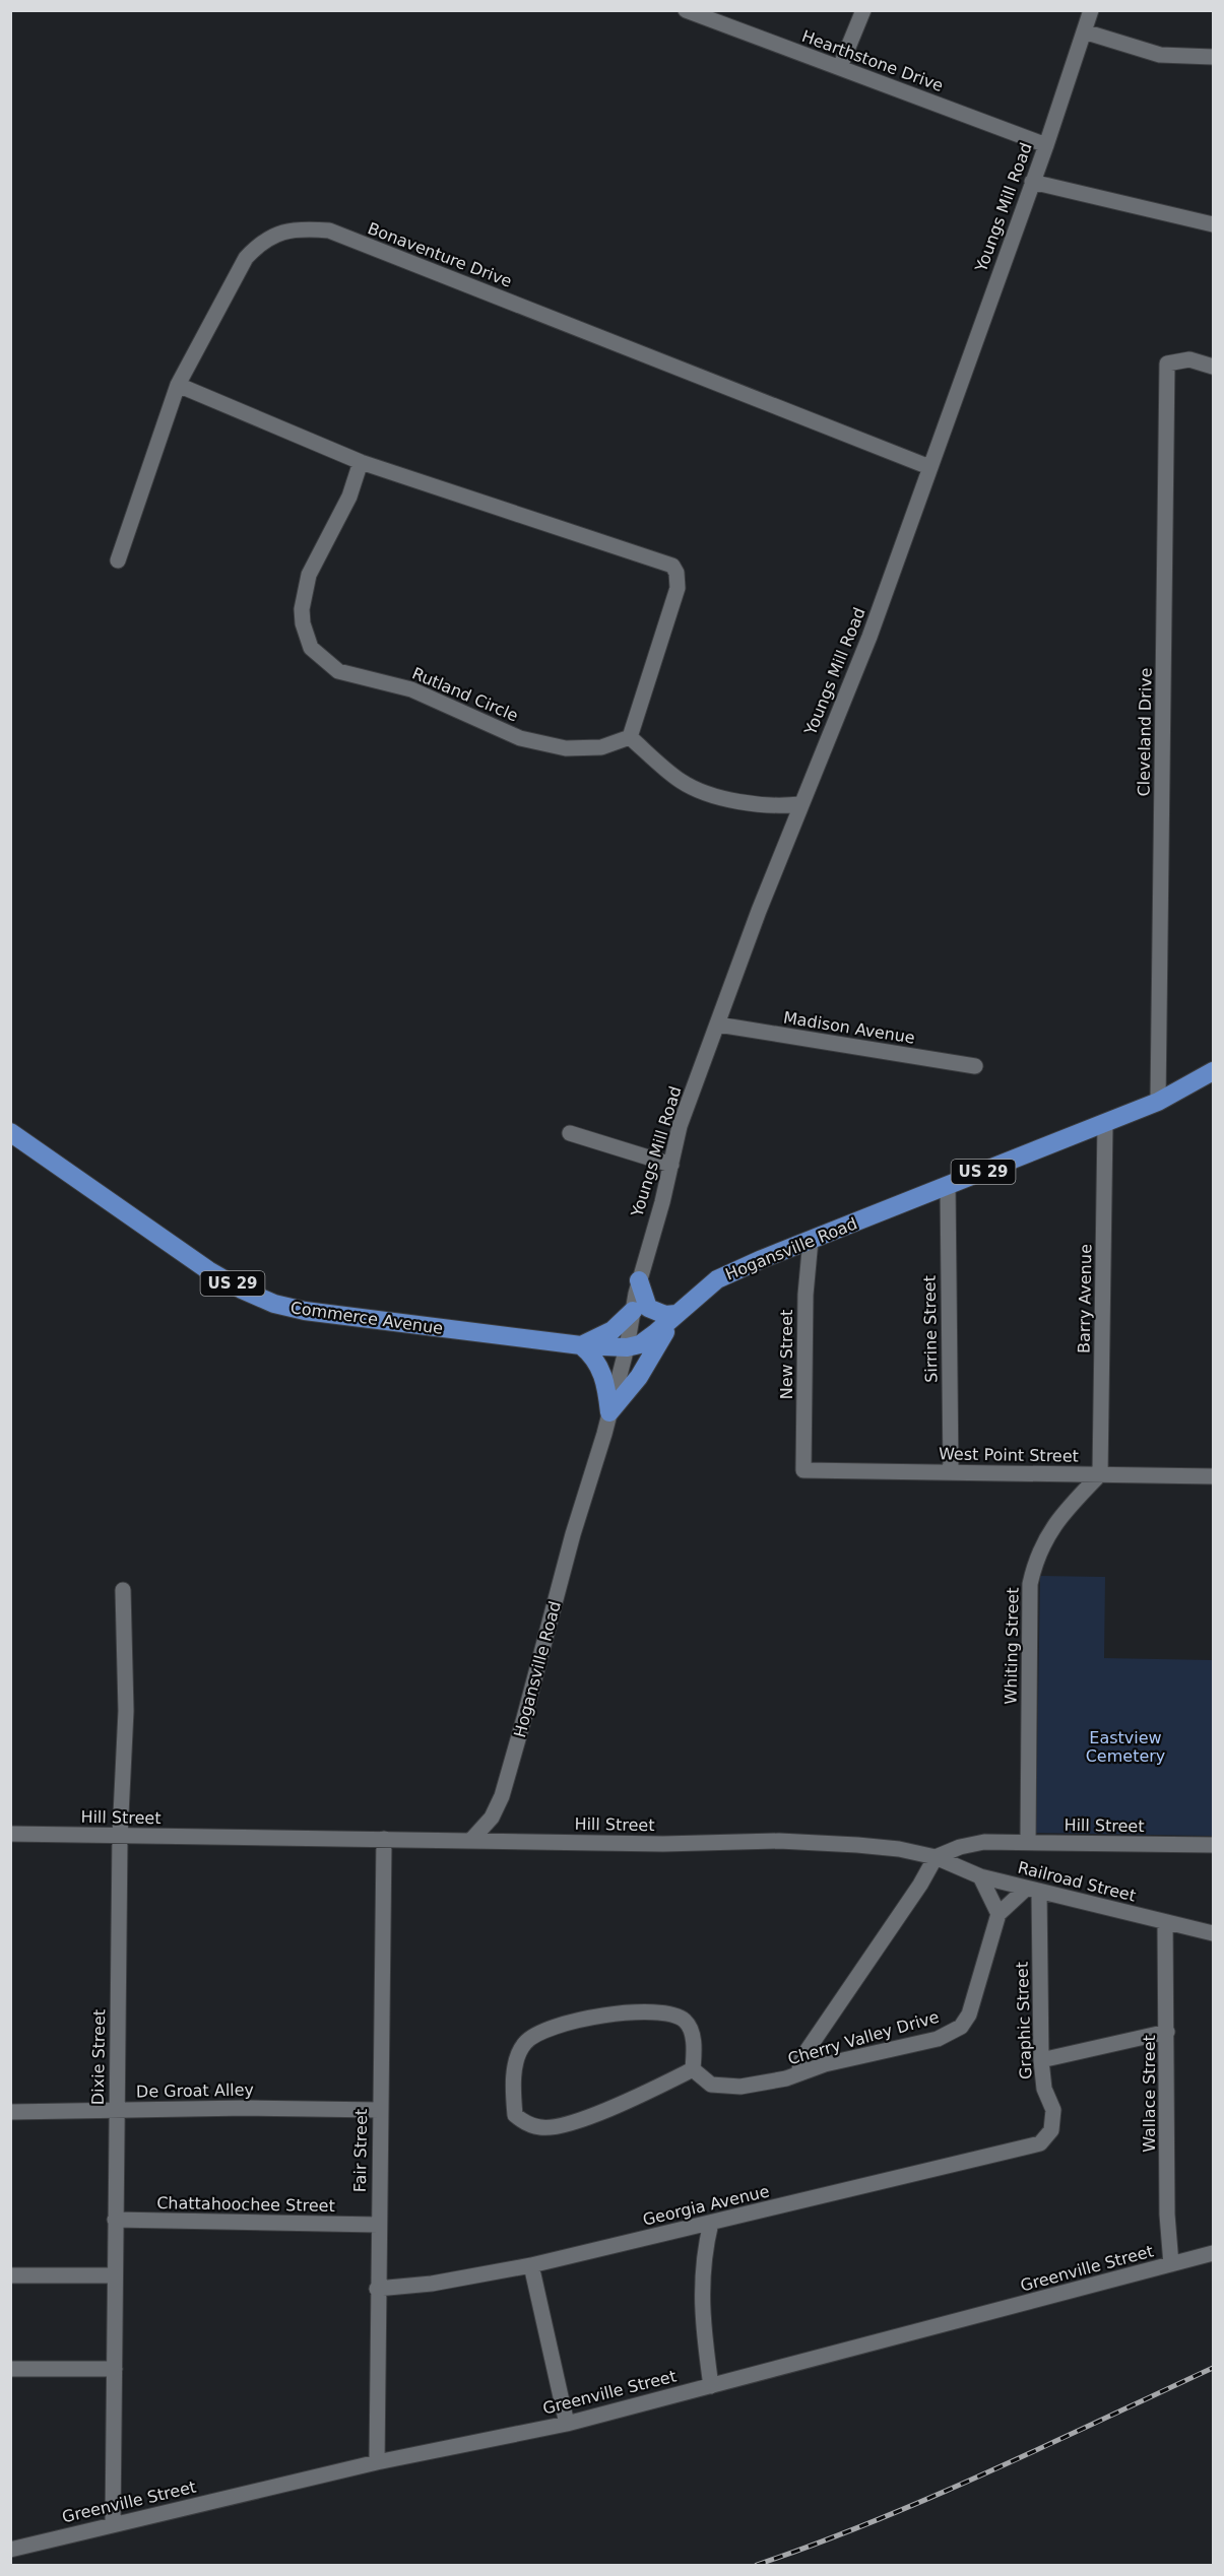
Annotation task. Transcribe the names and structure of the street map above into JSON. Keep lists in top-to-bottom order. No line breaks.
{"streets":{"main road":["US 29","Hogansville Road","Commerce Avenue"],"street":["Hearthstone Drive","Youngs Mill Road","Bonaventure Drive","Rutland Circle","Cleveland Drive","Madison Avenue","Barry Avenue","Sirrine Street","New Street","West Point Street","Whiting Street","Hill Street","Railroad Street","Graphic Street","Cherry Valley Drive","Dixie Street","De Groat Alley","Wallace Street","Fair Street","Chattahoochee Street","Georgia Avenue","Greenville Street"]},"crossings":[["Hearthstone Drive","Youngs Mill Road"],["Youngs Mill Road","Bonaventure Drive"],["Youngs Mill Road","Madison Avenue"],["Youngs Mill Road","Hogansville Road"],["Youngs Mill Road","Commerce Avenue"],["Cleveland Drive","Hogansville Road"],["Hogansville Road","Barry Avenue"],["Hogansville Road","Commerce Avenue"],["Hogansville Road","Sirrine Street"],["Hogansville Road","New Street"],["Hogansville Road","Hill Street"],["Barry Avenue","West Point Street"],["Barry Avenue","Whiting Street"],["Sirrine Street","West Point Street"],["New Street","West Point Street"],["West Point Street","Whiting Street"],["Whiting Street","Hill Street"],["Hill Street","Railroad Street"],["Hill Street","Dixie Street"],["Hill Street","Fair Street"],["Railroad Street","Graphic Street"],["Railroad Street","Wallace Street"],["Graphic Street","Georgia Avenue"],["Dixie Street","De Groat Alley"],["Dixie Street","Chattahoochee Street"],["Dixie Street","Greenville Street"],["De Groat Alley","Fair Street"],["Wallace Street","Greenville Street"],["Fair Street","Chattahoochee Street"],["Fair Street","Georgia Avenue"],["Fair Street","Greenville Street"]],"parks":["Eastview Cemetery"]}
